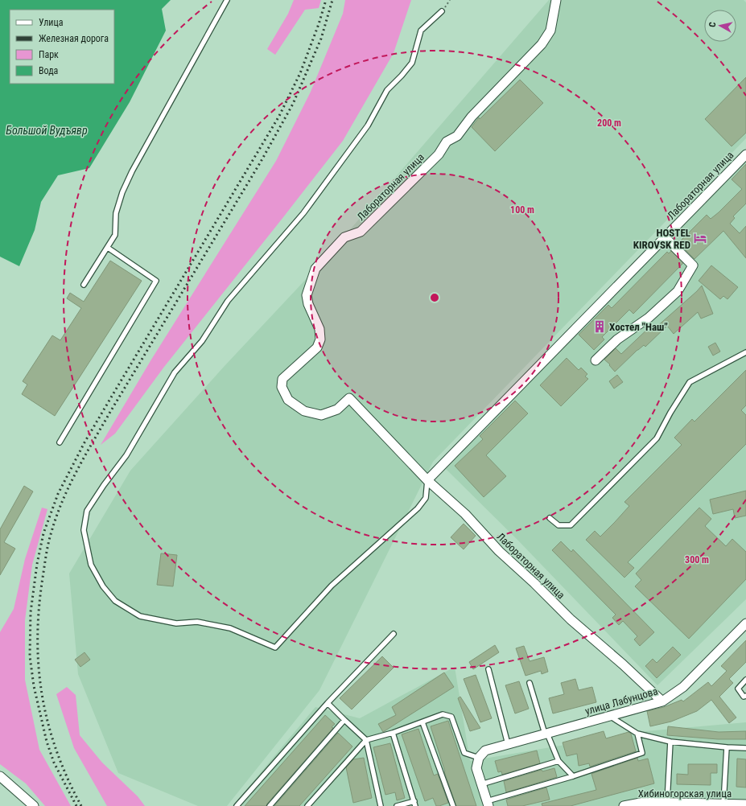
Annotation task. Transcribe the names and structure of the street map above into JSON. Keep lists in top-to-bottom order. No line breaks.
{"streets":{"street":["Лабораторная улица","улица Лабунцова","Хибиногорская улица"]},"crossings":[["Лабораторная улица","улица Лабунцова"]],"water":["Большой Вудъявр"],"places":{"hotel":["HOSTEL KIROVSK RED"],"building":["Хостел \"Наш\""]},"legend":["Улица","Железная дорога","Парк","Вода"],"north":"left","rings":["200 m","100 m","300 m"]}
